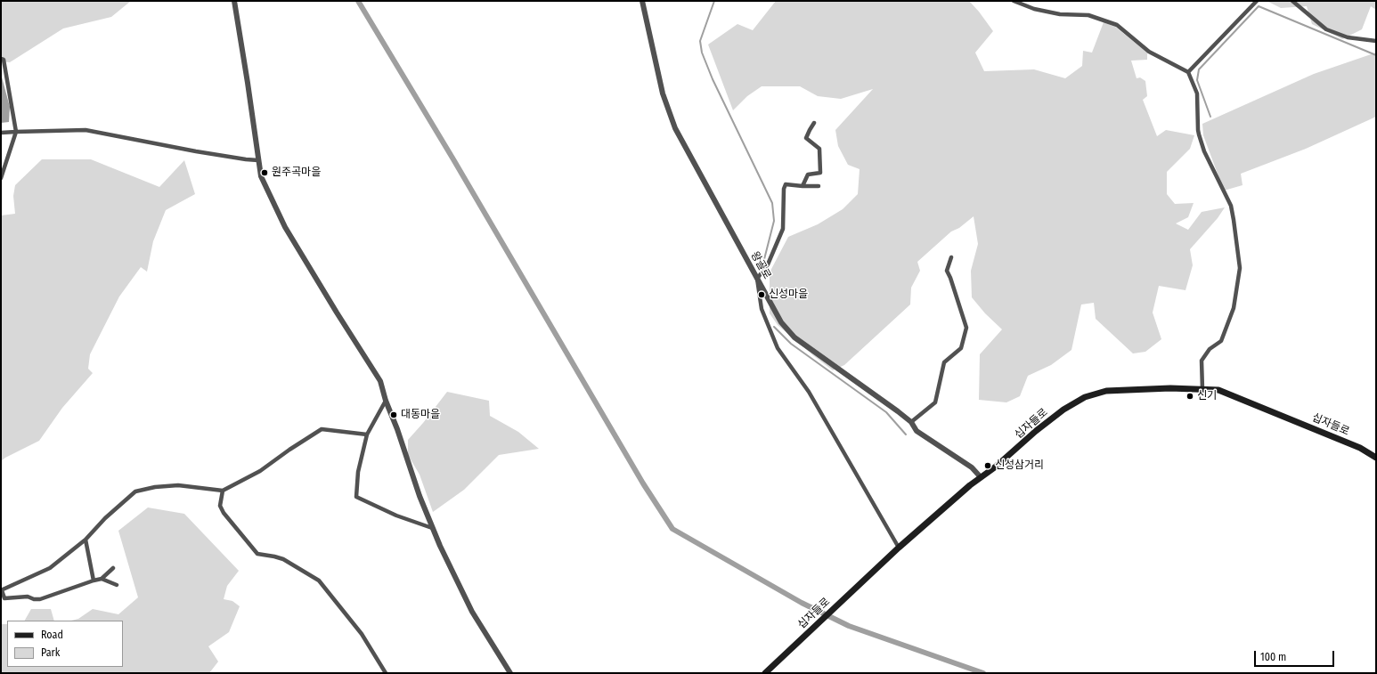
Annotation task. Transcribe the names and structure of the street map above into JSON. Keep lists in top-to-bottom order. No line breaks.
{"streets":{"main road":["십자들로"],"street":["왕골로"]},"crossings":[["왕골로","십자들로"]],"places":["원주곡마을","신성마을","신기","대동마을","신성삼거리"],"legend":["Road","Park"],"scale_bar":"100 m"}
